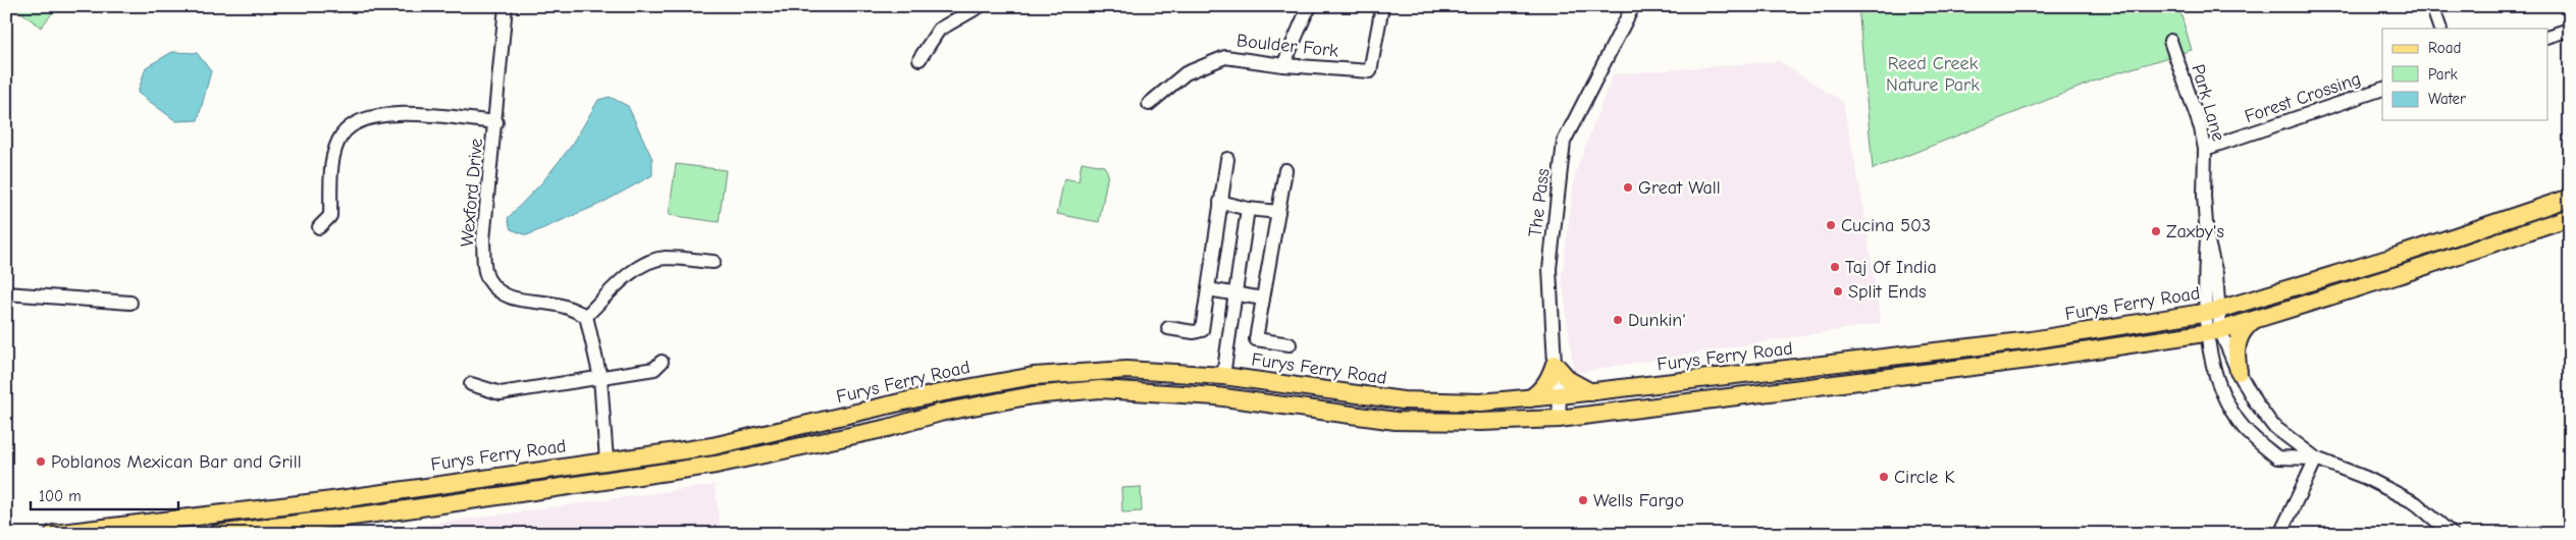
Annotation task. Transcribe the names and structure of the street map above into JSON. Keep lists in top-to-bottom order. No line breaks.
{"streets":{"main road":["Furys Ferry Road"],"street":["Boulder Fork","Forest Crossing","Park Lane","Wexford Drive","The Pass"]},"crossings":[["Forest Crossing","Park Lane"],["Park Lane","Furys Ferry Road"],["The Pass","Furys Ferry Road"]],"parks":["Reed Creek Nature Park"],"places":["Great Wall","Cucina 503","Zaxby's","Taj Of India","Split Ends","Dunkin'","Poblanos Mexican Bar and Grill","Circle K","Wells Fargo"],"legend":["Road","Park","Water"],"scale_bar":"100 m"}
